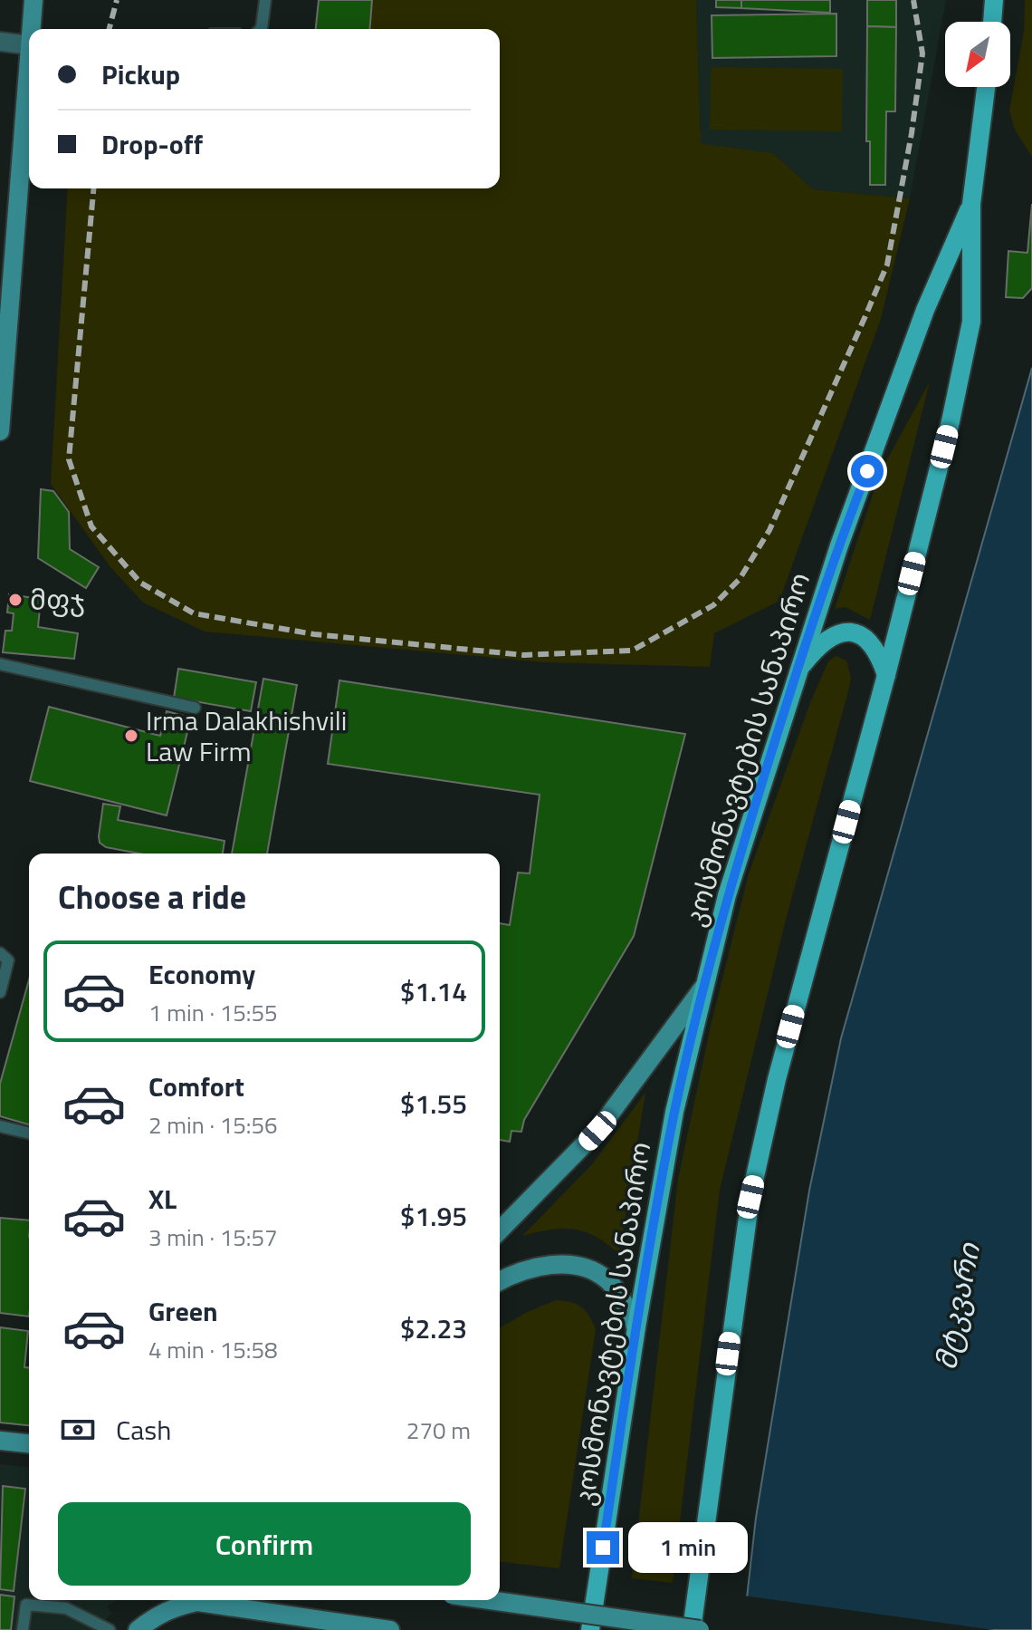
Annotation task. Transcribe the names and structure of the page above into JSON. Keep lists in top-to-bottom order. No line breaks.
{"streets":{"main road":["კოსმონავტების სანაპირო"]},"water":["მტკვარი"],"places":["მფჯ","Irma Dalakhishvili Law Firm"],"north":"bottom left","page":{"banner":["Pickup","Drop-off"],"heading":"Choose a ride","list":[{"name":"Economy","note":"1 min · 15:55","value":"$1.14"},{"name":"Comfort","note":"2 min · 15:56","value":"$1.55"},{"name":"XL","note":"3 min · 15:57","value":"$1.95"},{"name":"Green","note":"4 min · 15:58","value":"$2.23"}],"pay":["Cash","270 m"],"buttons":"Confirm","bubble":"1 min"}}
